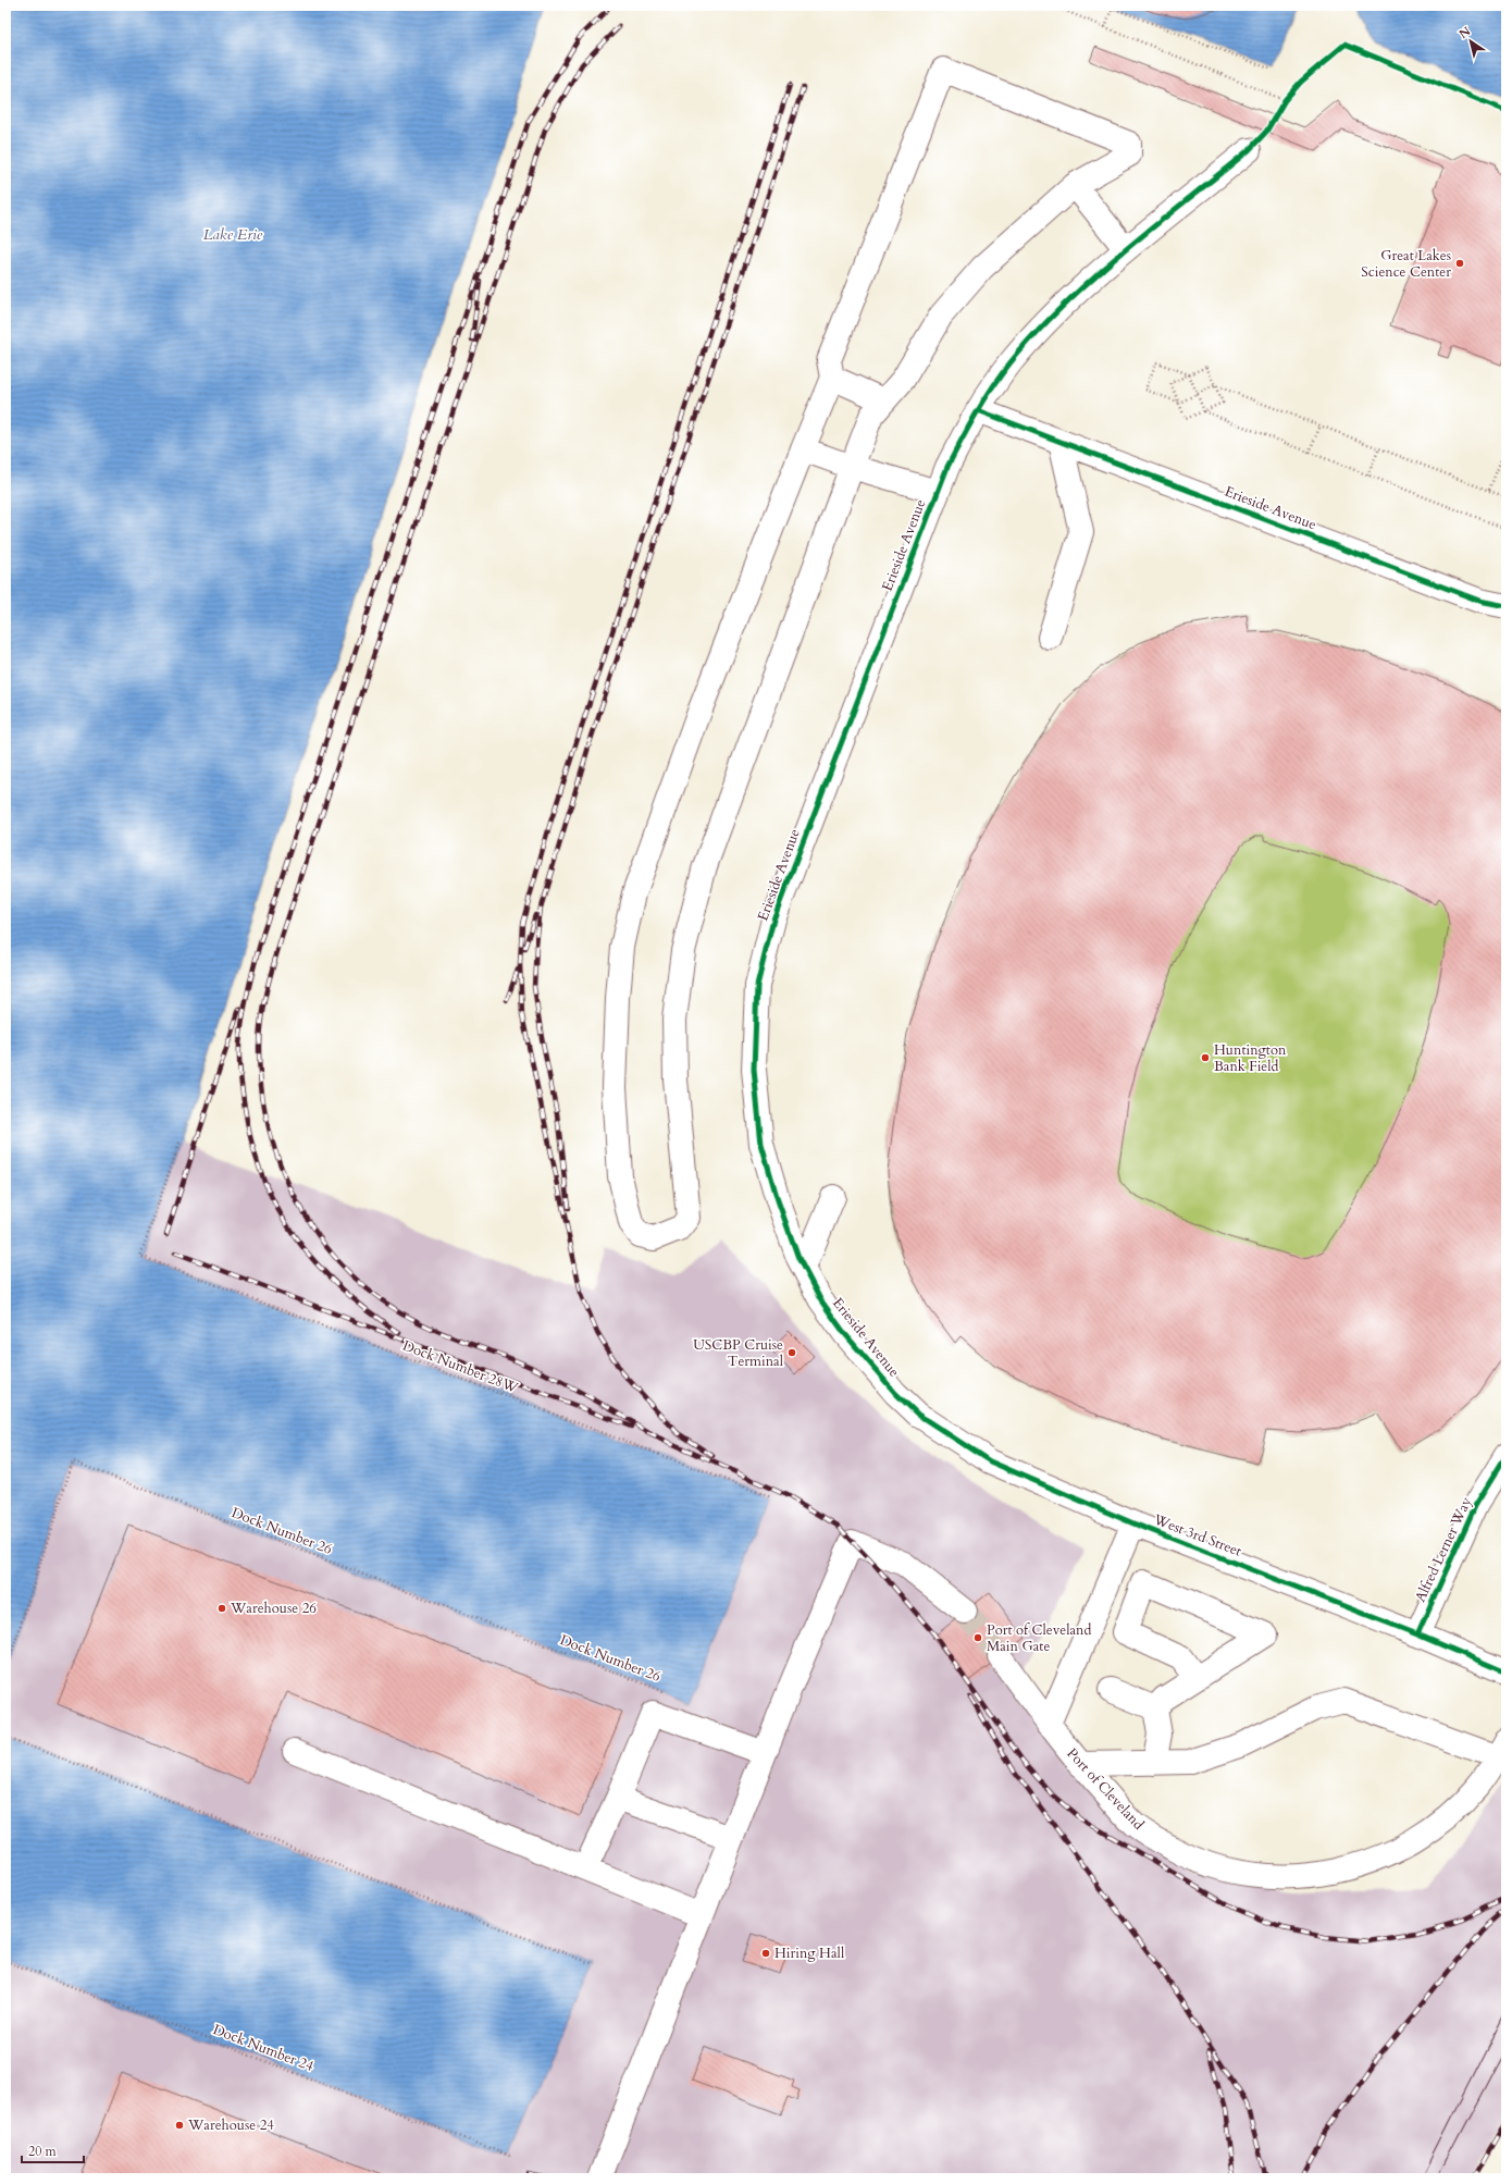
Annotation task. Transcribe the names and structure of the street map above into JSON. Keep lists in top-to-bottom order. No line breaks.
{"streets":{"street":["Erieside Avenue","West 3rd Street","Alfred Lerner Way","Port of Cleveland"],"path":["Dock Number 28W","Dock Number 26","Dock Number 24"]},"crossings":[["Erieside Avenue","West 3rd Street"],["West 3rd Street","Alfred Lerner Way"]],"water":["Lake Erie"],"places":["Great Lakes Science Center","Huntington Bank Field","USCBP Cruise Terminal","Warehouse 26","Port of Cleveland Main Gate","Hiring Hall","Warehouse 24"],"scale_bar":"20 m","north":"top left"}
